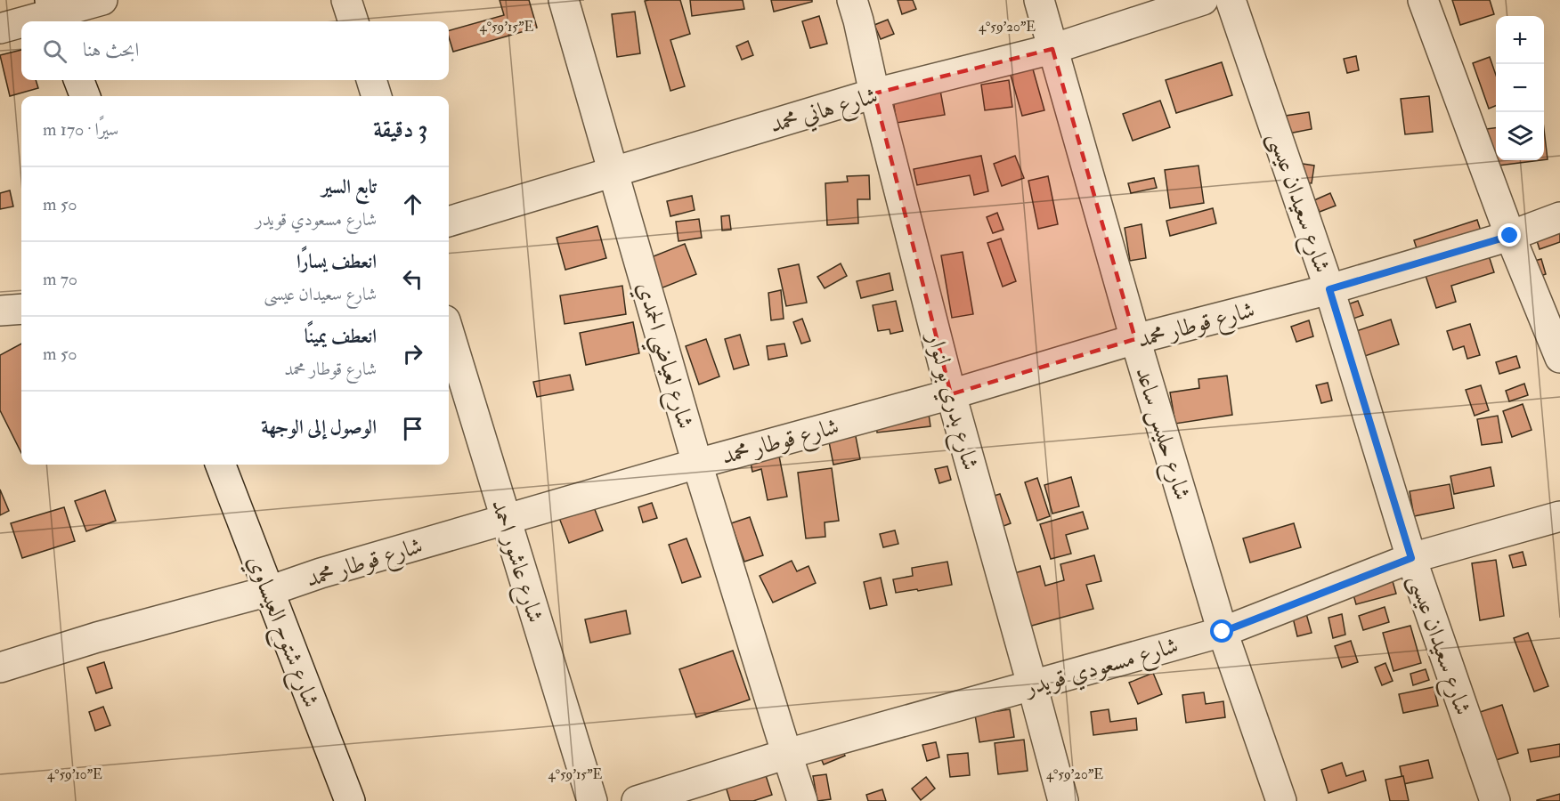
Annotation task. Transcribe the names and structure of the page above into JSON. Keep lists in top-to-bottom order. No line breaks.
{"streets":{"street":["شارع هاني محمد","شارع سعيدان عيسى","شارع قوطار محمد","شارع لعياضي الحمدي","شارع بدري بو لنوار","شارع حليس ساعد","شارع عاشور احمد","شارع شتوح العيساوي","شارع مسعودي قويدر"]},"crossings":[["شارع هاني محمد","شارع لعياضي الحمدي"],["شارع هاني محمد","شارع بدري بو لنوار"],["شارع هاني محمد","شارع حليس ساعد"],["شارع سعيدان عيسى","شارع قوطار محمد"],["شارع سعيدان عيسى","شارع مسعودي قويدر"],["شارع قوطار محمد","شارع لعياضي الحمدي"],["شارع قوطار محمد","شارع بدري بو لنوار"],["شارع قوطار محمد","شارع حليس ساعد"],["شارع قوطار محمد","شارع عاشور احمد"],["شارع قوطار محمد","شارع شتوح العيساوي"],["شارع لعياضي الحمدي","شارع مسعودي قويدر"],["شارع بدري بو لنوار","شارع مسعودي قويدر"],["شارع حليس ساعد","شارع مسعودي قويدر"]],"page":{"map_buttons":["+","−"],"search":"ابحث هنا","heading":["3 دقيقة","سيرًا · 170 m"],"list":[["تابع السير","شارع مسعودي قويدر","50 m"],["انعطف يسارًا","شارع سعيدان عيسى","70 m"],["انعطف يمينًا","شارع قوطار محمد","50 m"],"الوصول إلى الوجهة"]},"coordinates":["4°59'15\"E","4°59'20\"E","4°59'10\"E"]}
